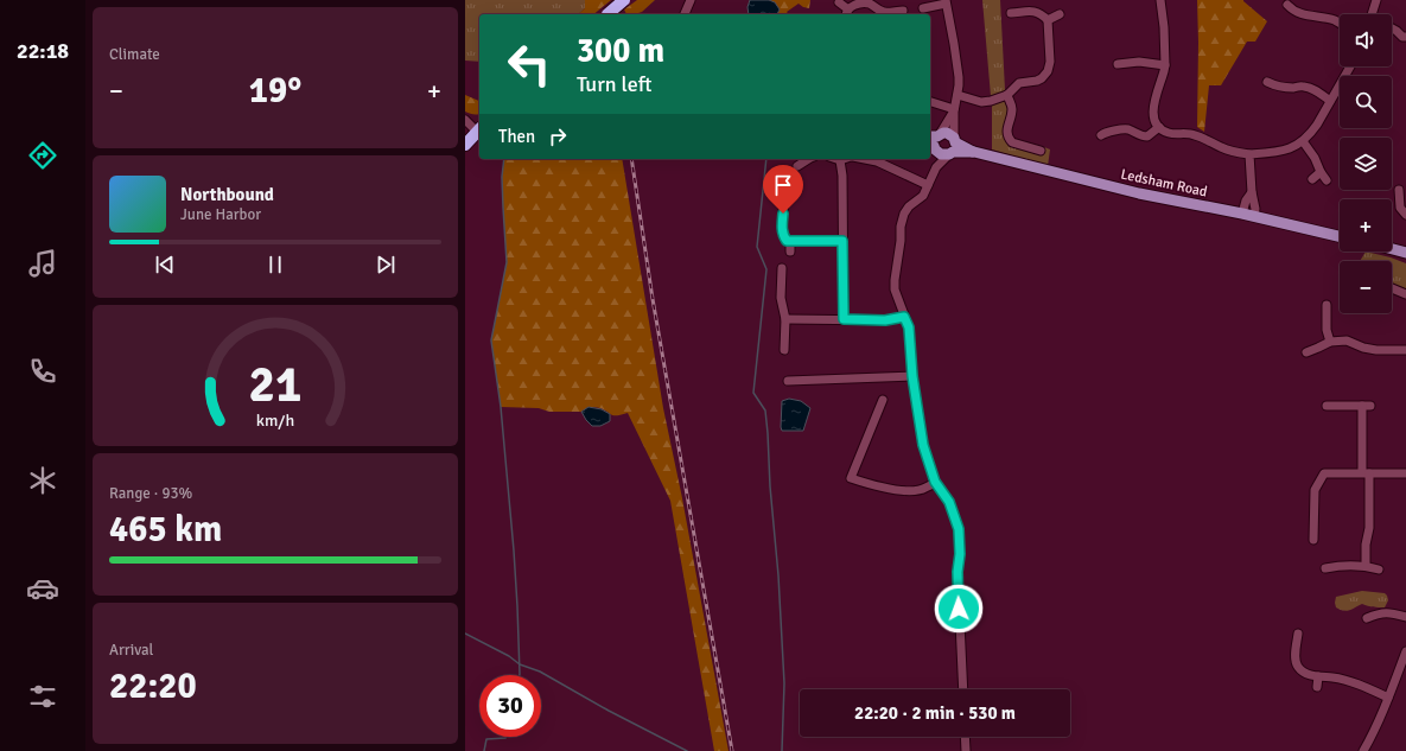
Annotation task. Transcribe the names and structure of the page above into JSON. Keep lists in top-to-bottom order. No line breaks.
{"streets":{"main road":["Ledsham Road"]},"page":{"tabs":"22:18","tile":["Climate",["Range · 93%","465 km"],["Arrival","22:20"]],"map_buttons":["+","−"],"turn":["300 m","Turn left"],"heat":["−","19°","+"],"then":"Then","song":["Northbound","June Harbor"],"limit":"30","trip":"22:20 · 2 min · 530 m","gauge":["21","km/h"]}}
